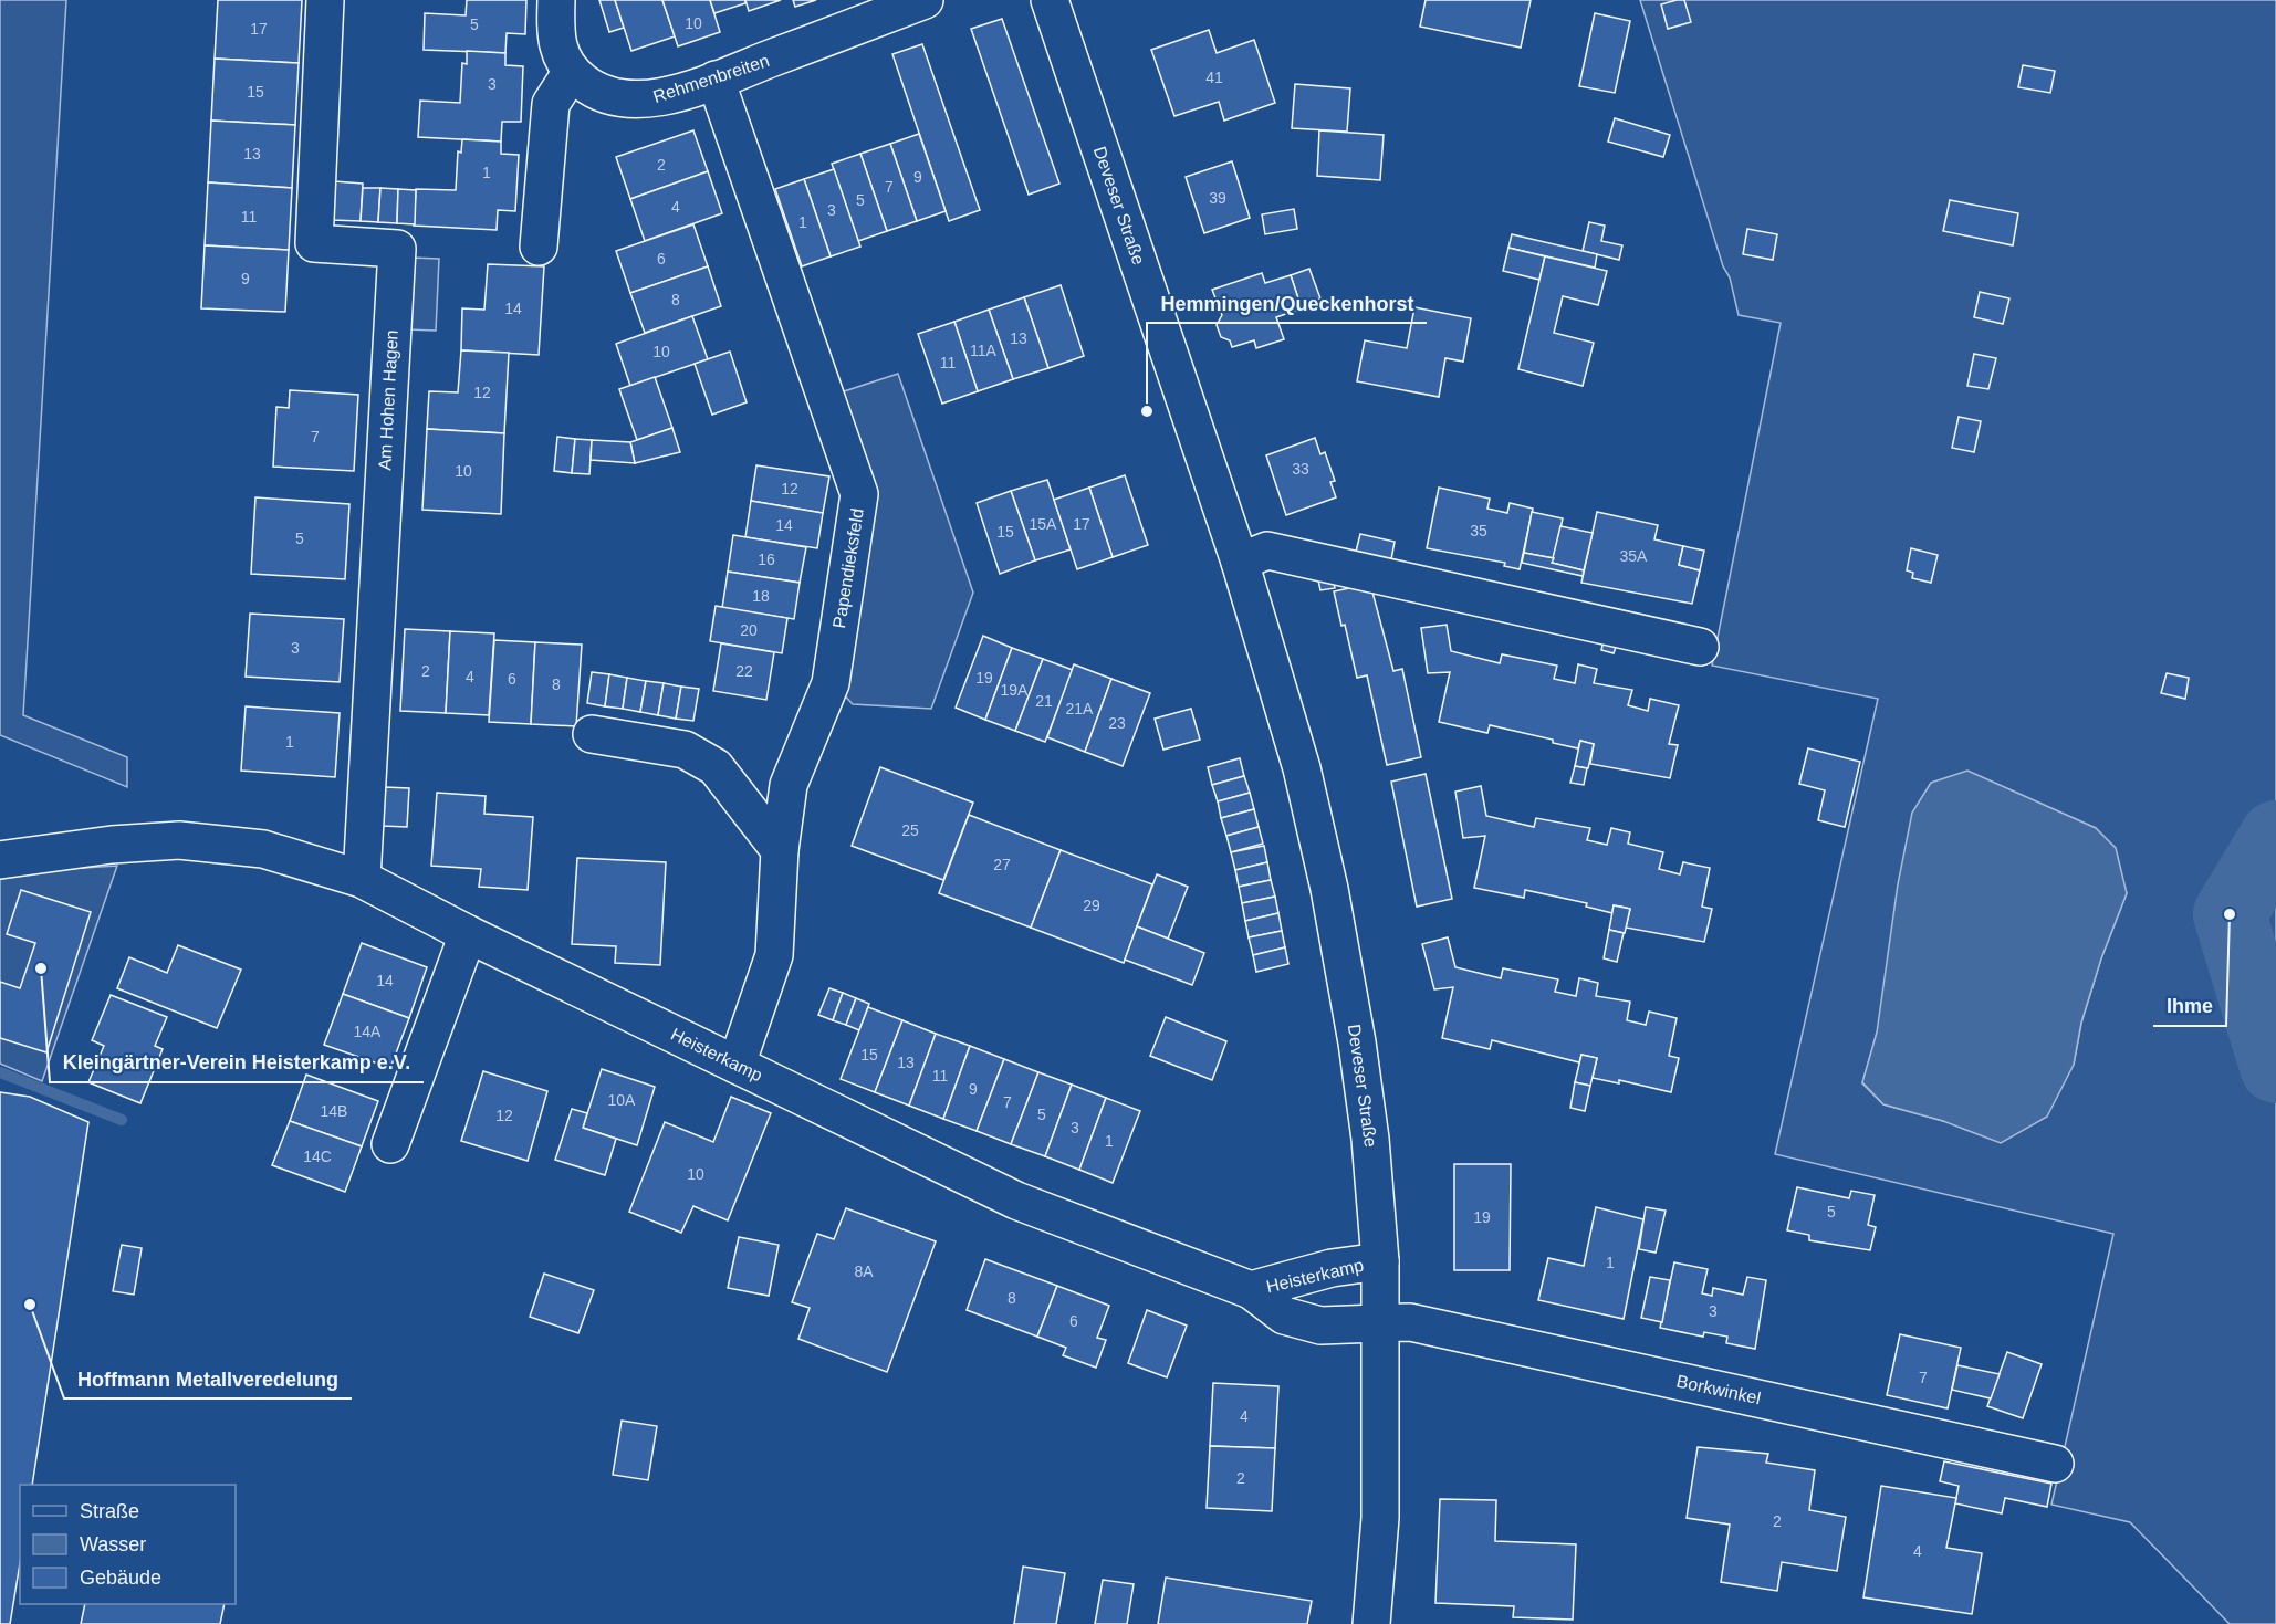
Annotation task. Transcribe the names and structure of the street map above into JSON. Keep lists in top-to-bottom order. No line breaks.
{"streets":{"street":["Rehmenbreiten","Deveser Straße","Am Hohen Hagen","Papendieksfeld","Heisterkamp","Borkwinkel"]},"crossings":[["Rehmenbreiten","Papendieksfeld"],["Deveser Straße","Heisterkamp"],["Deveser Straße","Borkwinkel"],["Am Hohen Hagen","Heisterkamp"],["Papendieksfeld","Heisterkamp"],["Heisterkamp","Borkwinkel"]],"places":["Hemmingen/Queckenhorst","Ihme","Kleingärtner-Verein Heisterkamp e.V.","Hoffmann Metallveredelung"],"house_numbers":["10","5","17","41","3","15","13","2","1","9","7","39","5","4","3","11","1","6","9","8","14","13","11A","10","11","12","7","33","10","12","15A","17","14","35","15","5","35A","16","18","20","3","2","22","4","19","6","8","19A","21","21A","23","1","25","27","29","14","14A","15","13","11","9","10A","7","14B","5","12","3","1","14C","10","5","19","1","8A","8","3","6","7","4","2","2","4"],"legend":["Straße","Wasser","Gebäude"]}
